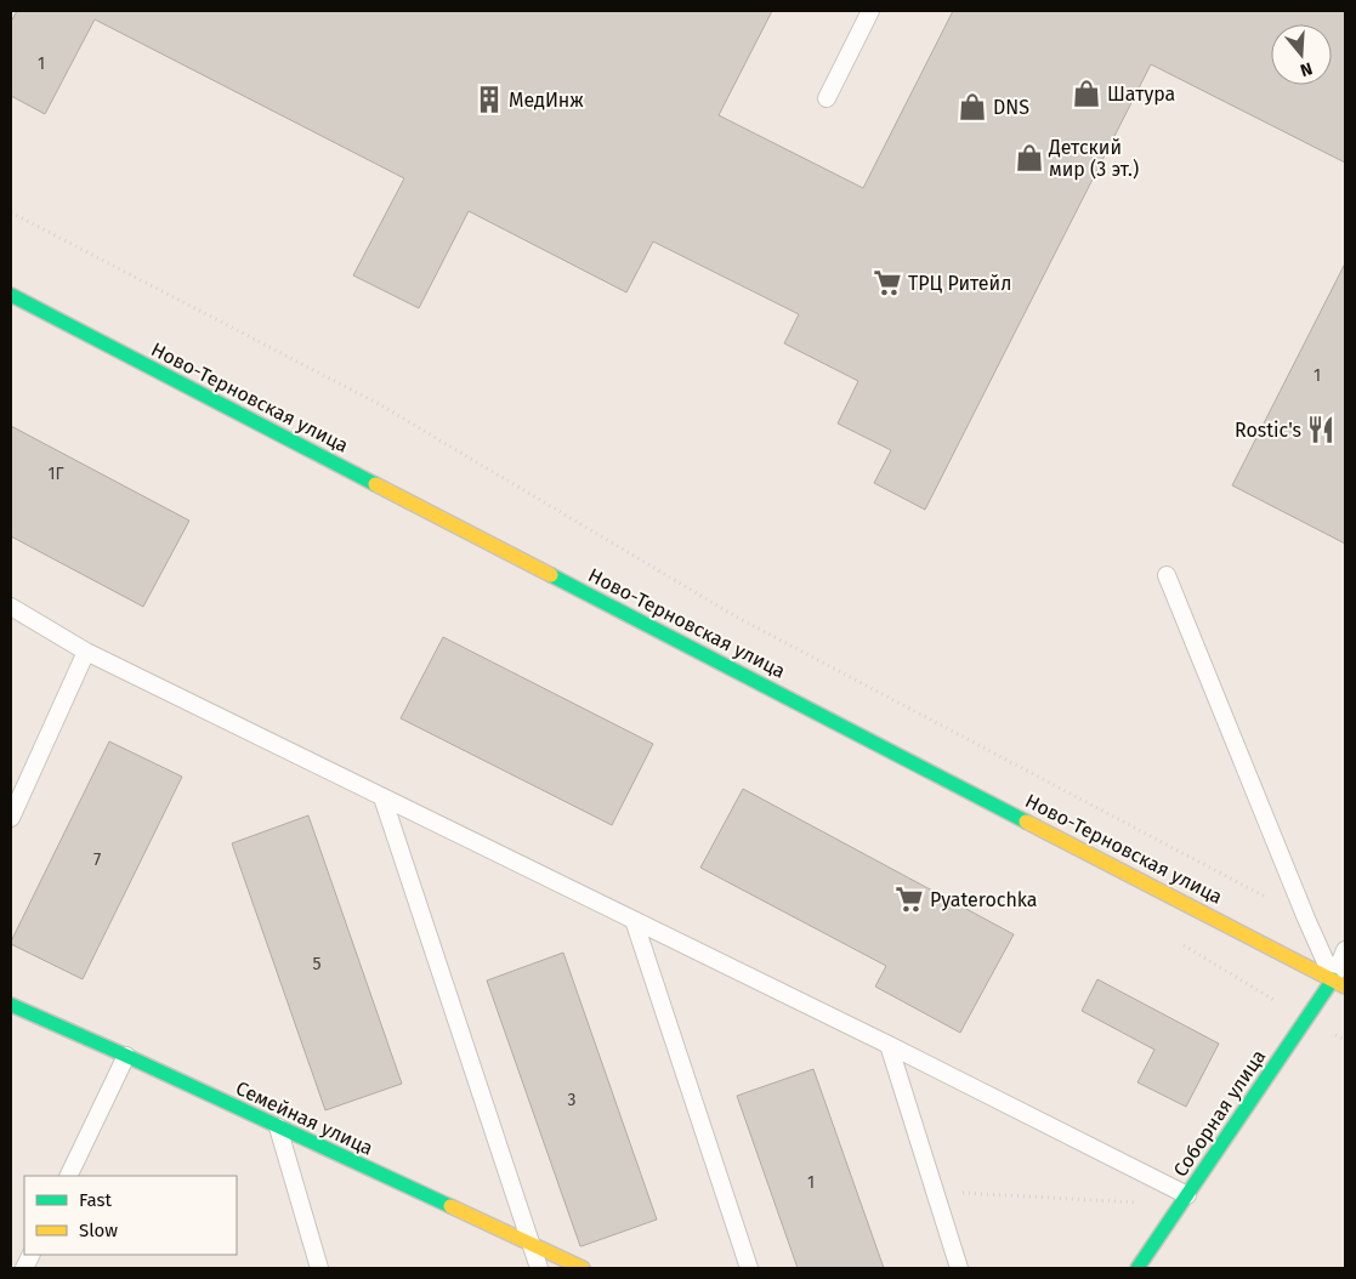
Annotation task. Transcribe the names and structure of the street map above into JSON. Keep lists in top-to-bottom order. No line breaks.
{"streets":{"main road":["Ново-Терновская улица","Соборная улица","Семейная улица"]},"crossings":[["Ново-Терновская улица","Соборная улица"]],"places":{"shop":["Шатура","DNS","Детский мир (3 эт.)"],"building":["МедИнж"],"supermarket":["ТРЦ Ритейл","Pyaterochka"],"restaurant":["Rostic's"]},"house_numbers":["1","1","1Г","7","5","3","1"],"legend":["Fast","Slow"],"north":"bottom"}
